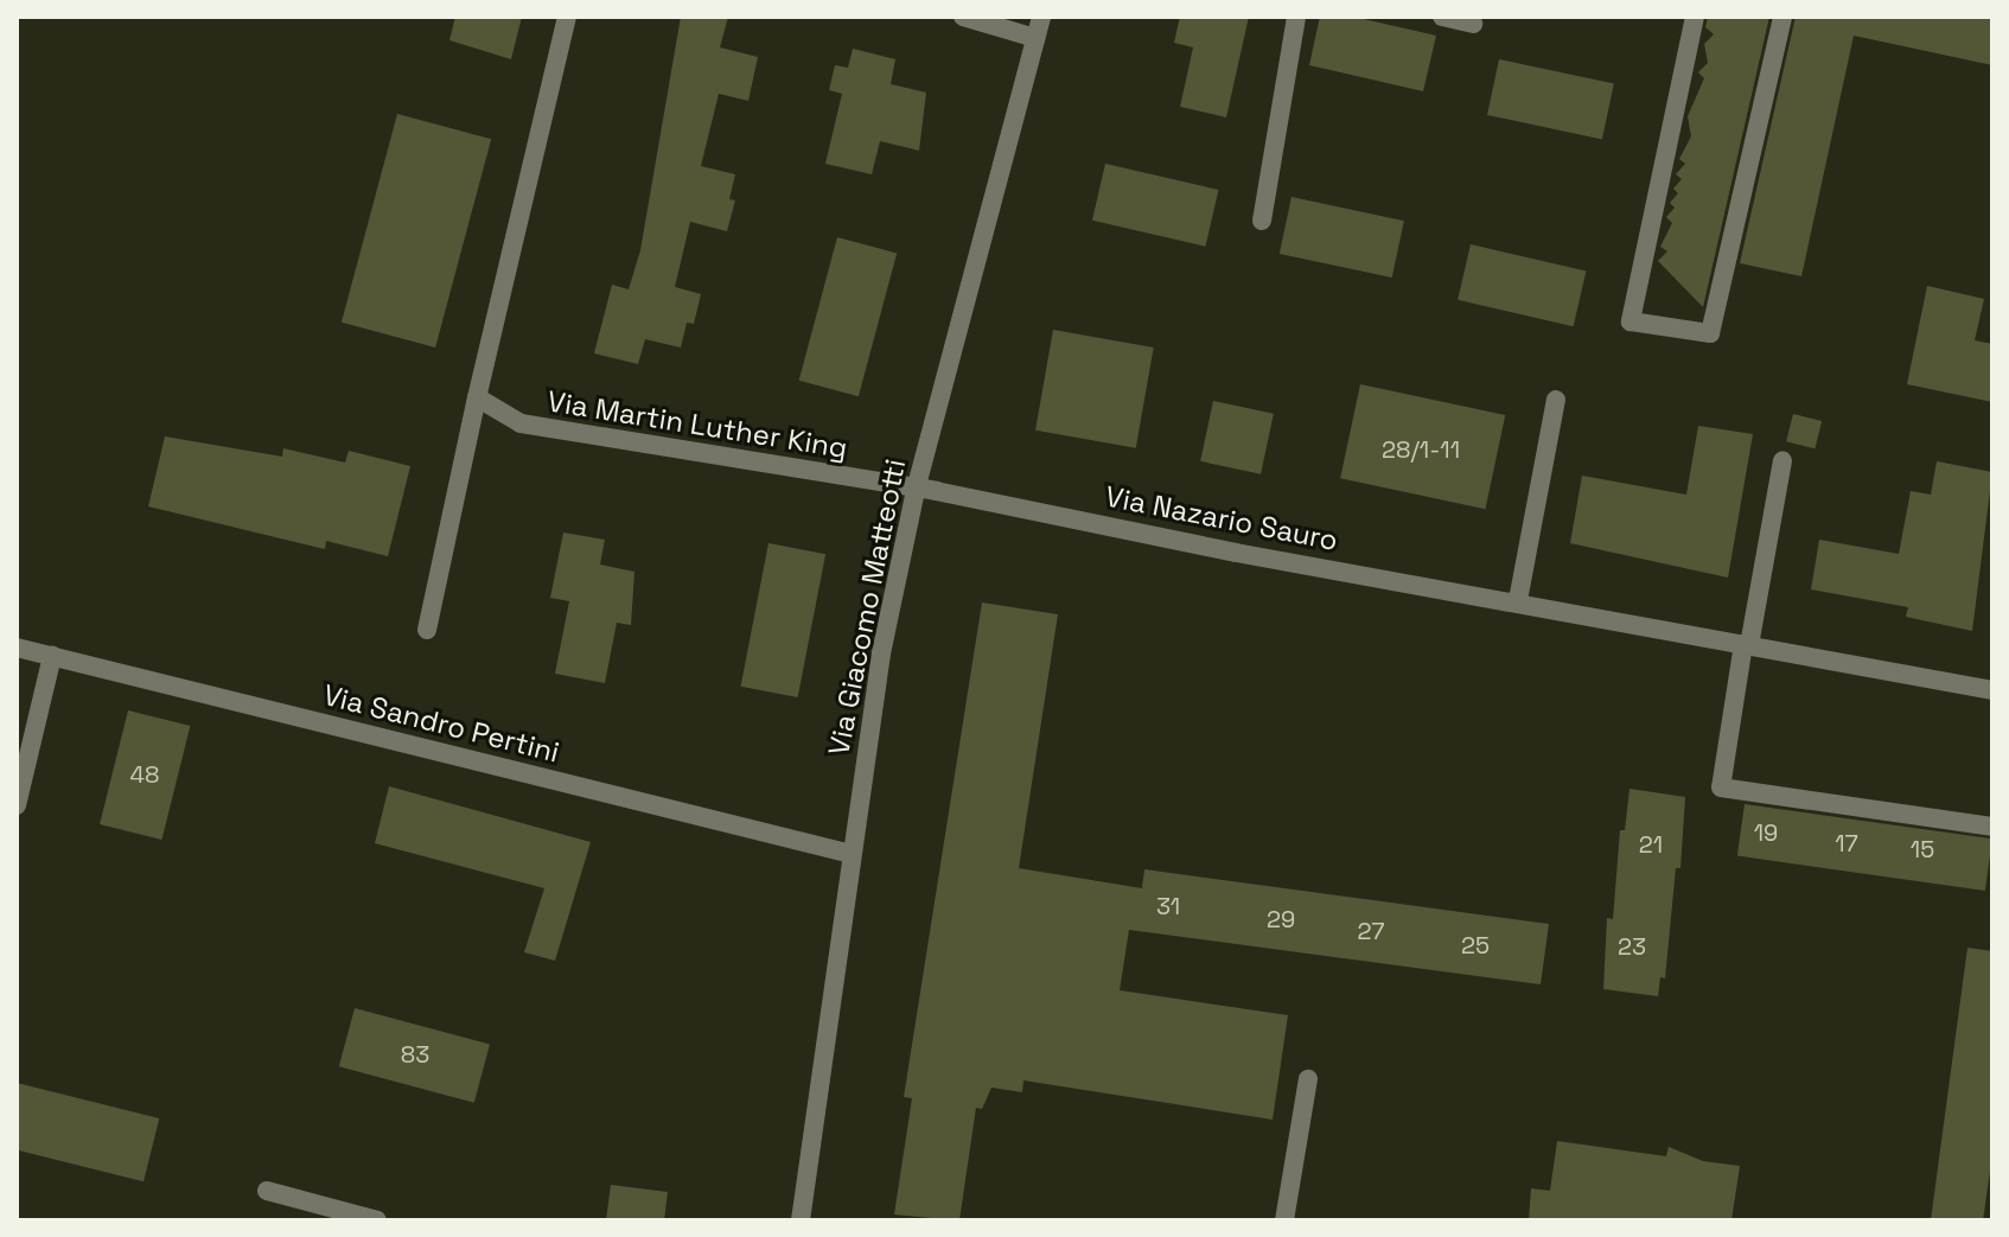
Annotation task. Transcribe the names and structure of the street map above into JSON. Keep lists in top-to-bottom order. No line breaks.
{"streets":{"street":["Via Martin Luther King","Via Nazario Sauro","Via Giacomo Matteotti","Via Sandro Pertini"]},"crossings":[["Via Martin Luther King","Via Nazario Sauro"],["Via Martin Luther King","Via Giacomo Matteotti"],["Via Nazario Sauro","Via Giacomo Matteotti"],["Via Giacomo Matteotti","Via Sandro Pertini"]],"house_numbers":["28/1-11","48","19","17","21","15","31","29","27","25","23","83"]}
